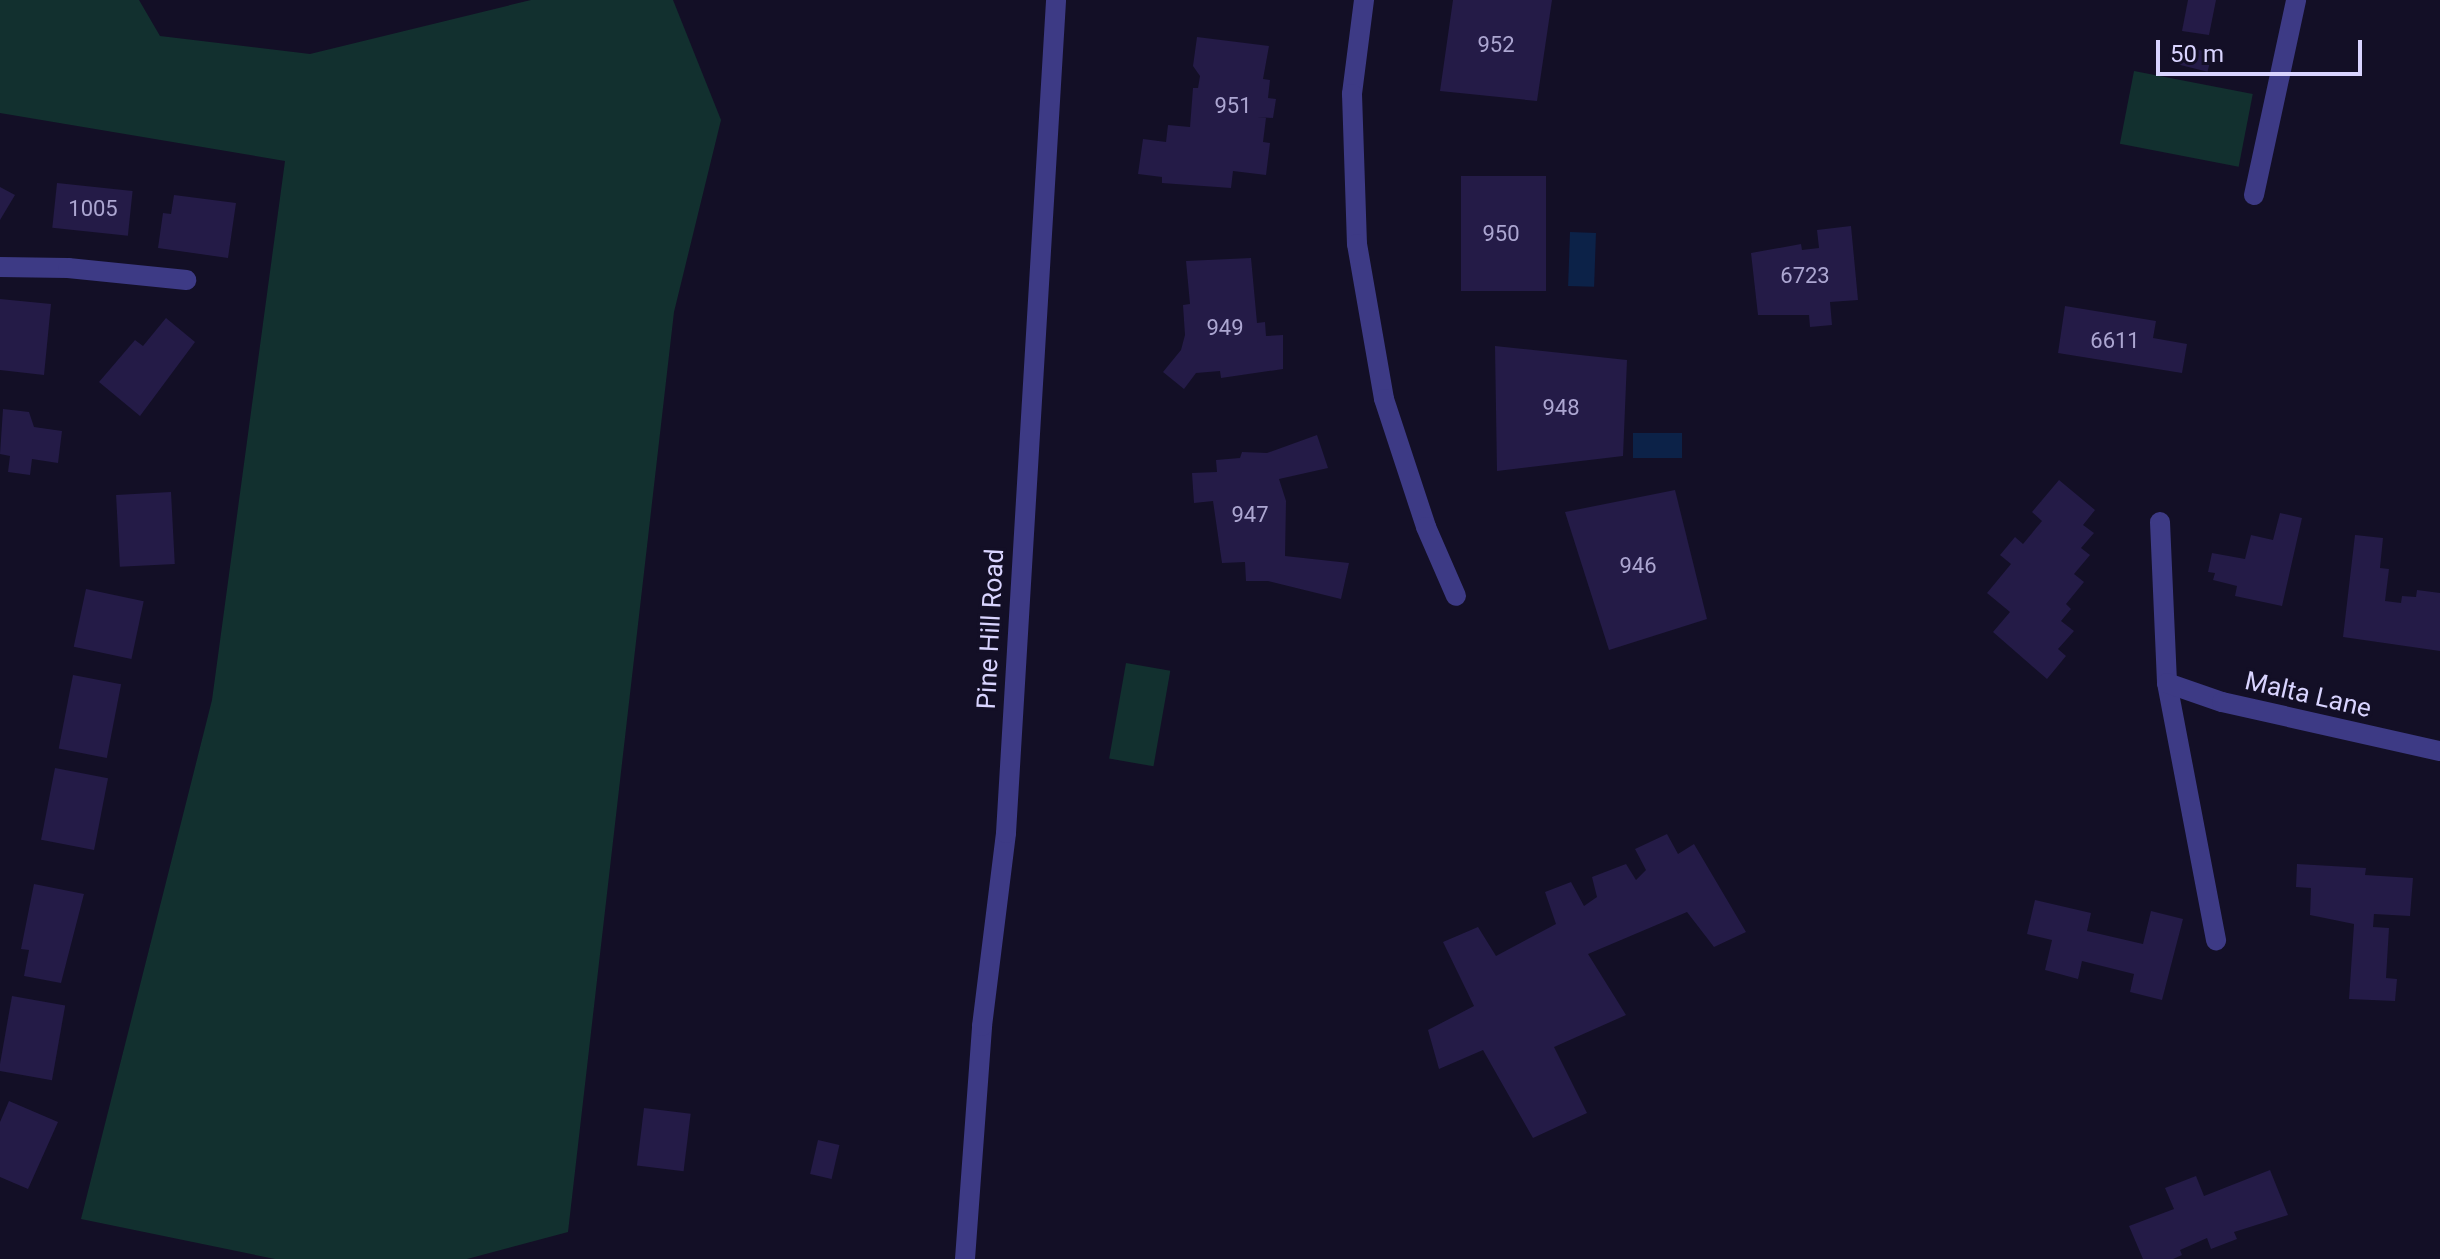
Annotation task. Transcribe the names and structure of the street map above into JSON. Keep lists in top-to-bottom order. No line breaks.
{"streets":{"street":["Pine Hill Road","Malta Lane"]},"house_numbers":["952","951","1005","950","6723","949","6611","948","947","946"],"scale_bar":"50 m"}
